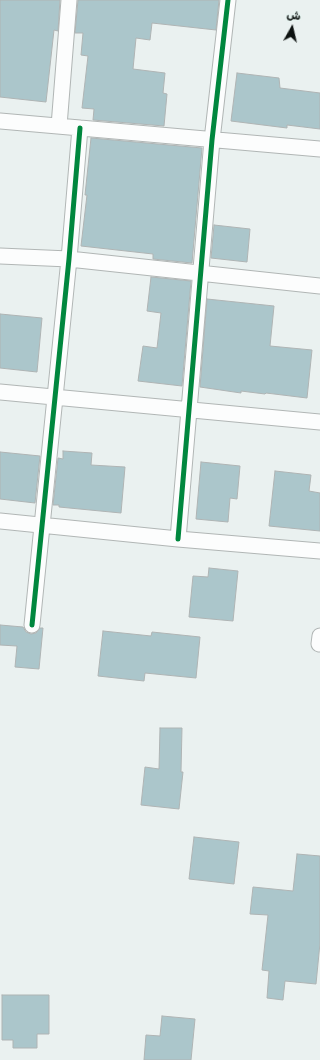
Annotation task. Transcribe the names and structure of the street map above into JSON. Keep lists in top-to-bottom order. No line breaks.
{"north":"top"}
